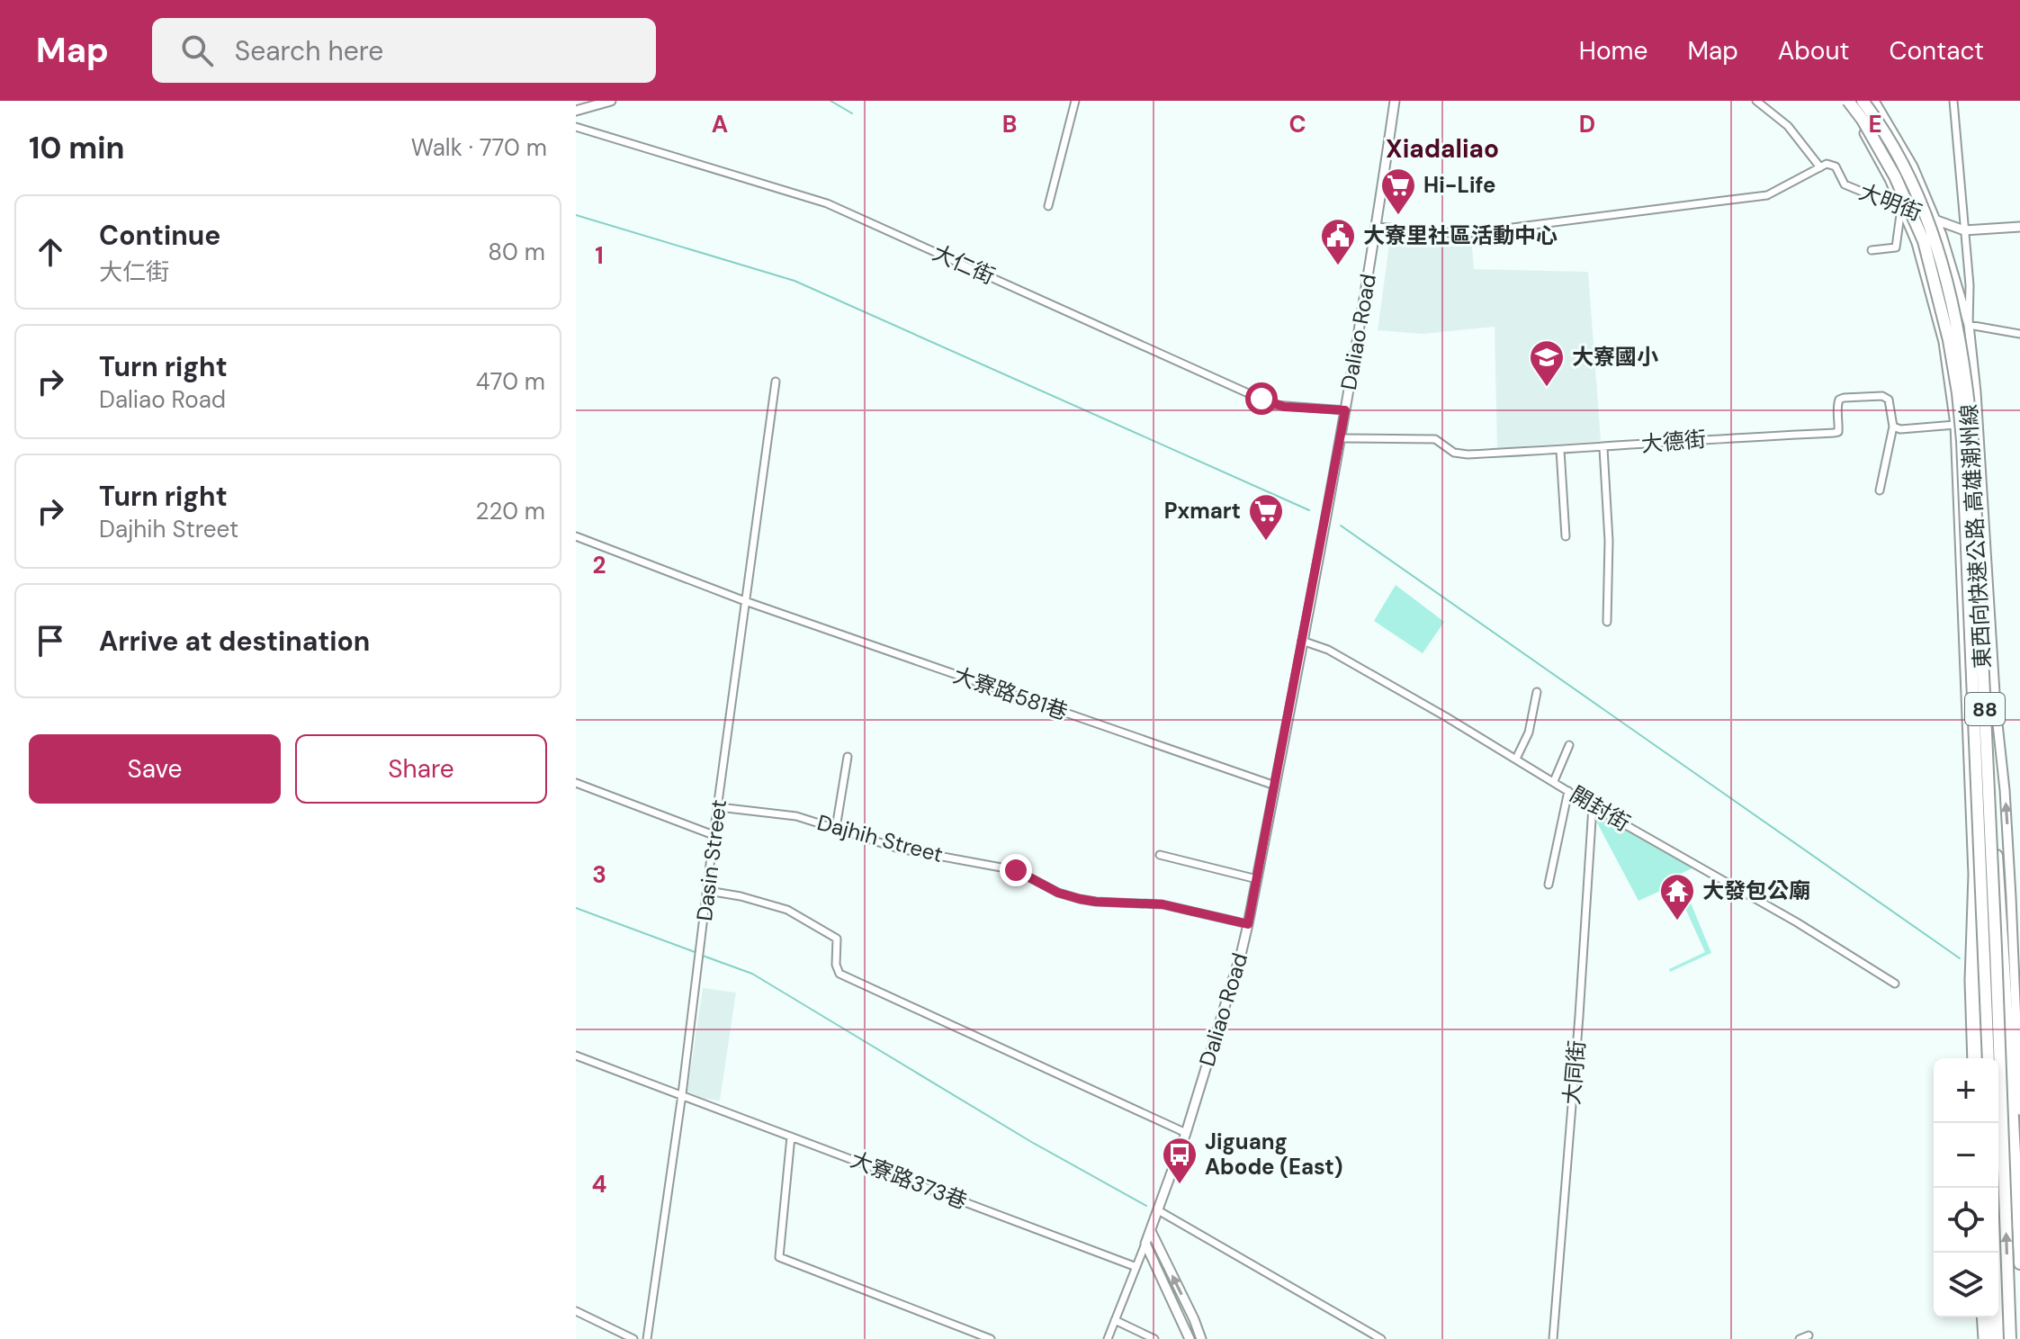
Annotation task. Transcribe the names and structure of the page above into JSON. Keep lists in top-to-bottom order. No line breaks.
{"streets":{"highway":["東西向快速公路 高雄潮州線","88"],"main road":["大明街","Daliao Road"],"street":["大仁街","大德街","大寮路581巷","開封街","Dajhih Street","Dasin Street","大同街","大寮路373巷"]},"crossings":[["大仁街","Daliao Road"],["Daliao Road","大德街"],["Daliao Road","大寮路581巷"],["Daliao Road","開封街"],["Daliao Road","Dajhih Street"],["大寮路581巷","Dasin Street"],["開封街","大同街"],["Dajhih Street","Dasin Street"],["Dasin Street","大寮路373巷"]],"districts":["Xiadaliao"],"places":{"supermarket":["Hi-Life","Pxmart"],"public building":["大寮里社區活動中心"],"school or university":["大寮國小"],"temple":["大發包公廟"],"bus stop":["Jiguang Abode (East)"]},"page":{"header":"Map","search":"Search here","nav":["Home","Map","About","Contact"],"heading":["10 min","Walk · 770 m"],"list":[["Continue","大仁街","80 m"],["Turn right","Daliao Road","470 m"],["Turn right","Dajhih Street","220 m"],"Arrive at destination"],"buttons":["Save","Share"],"map_buttons":["+","−"]},"grid":{"columns":["A","B","C","D","E"],"rows":["1","2","3","4"]}}
